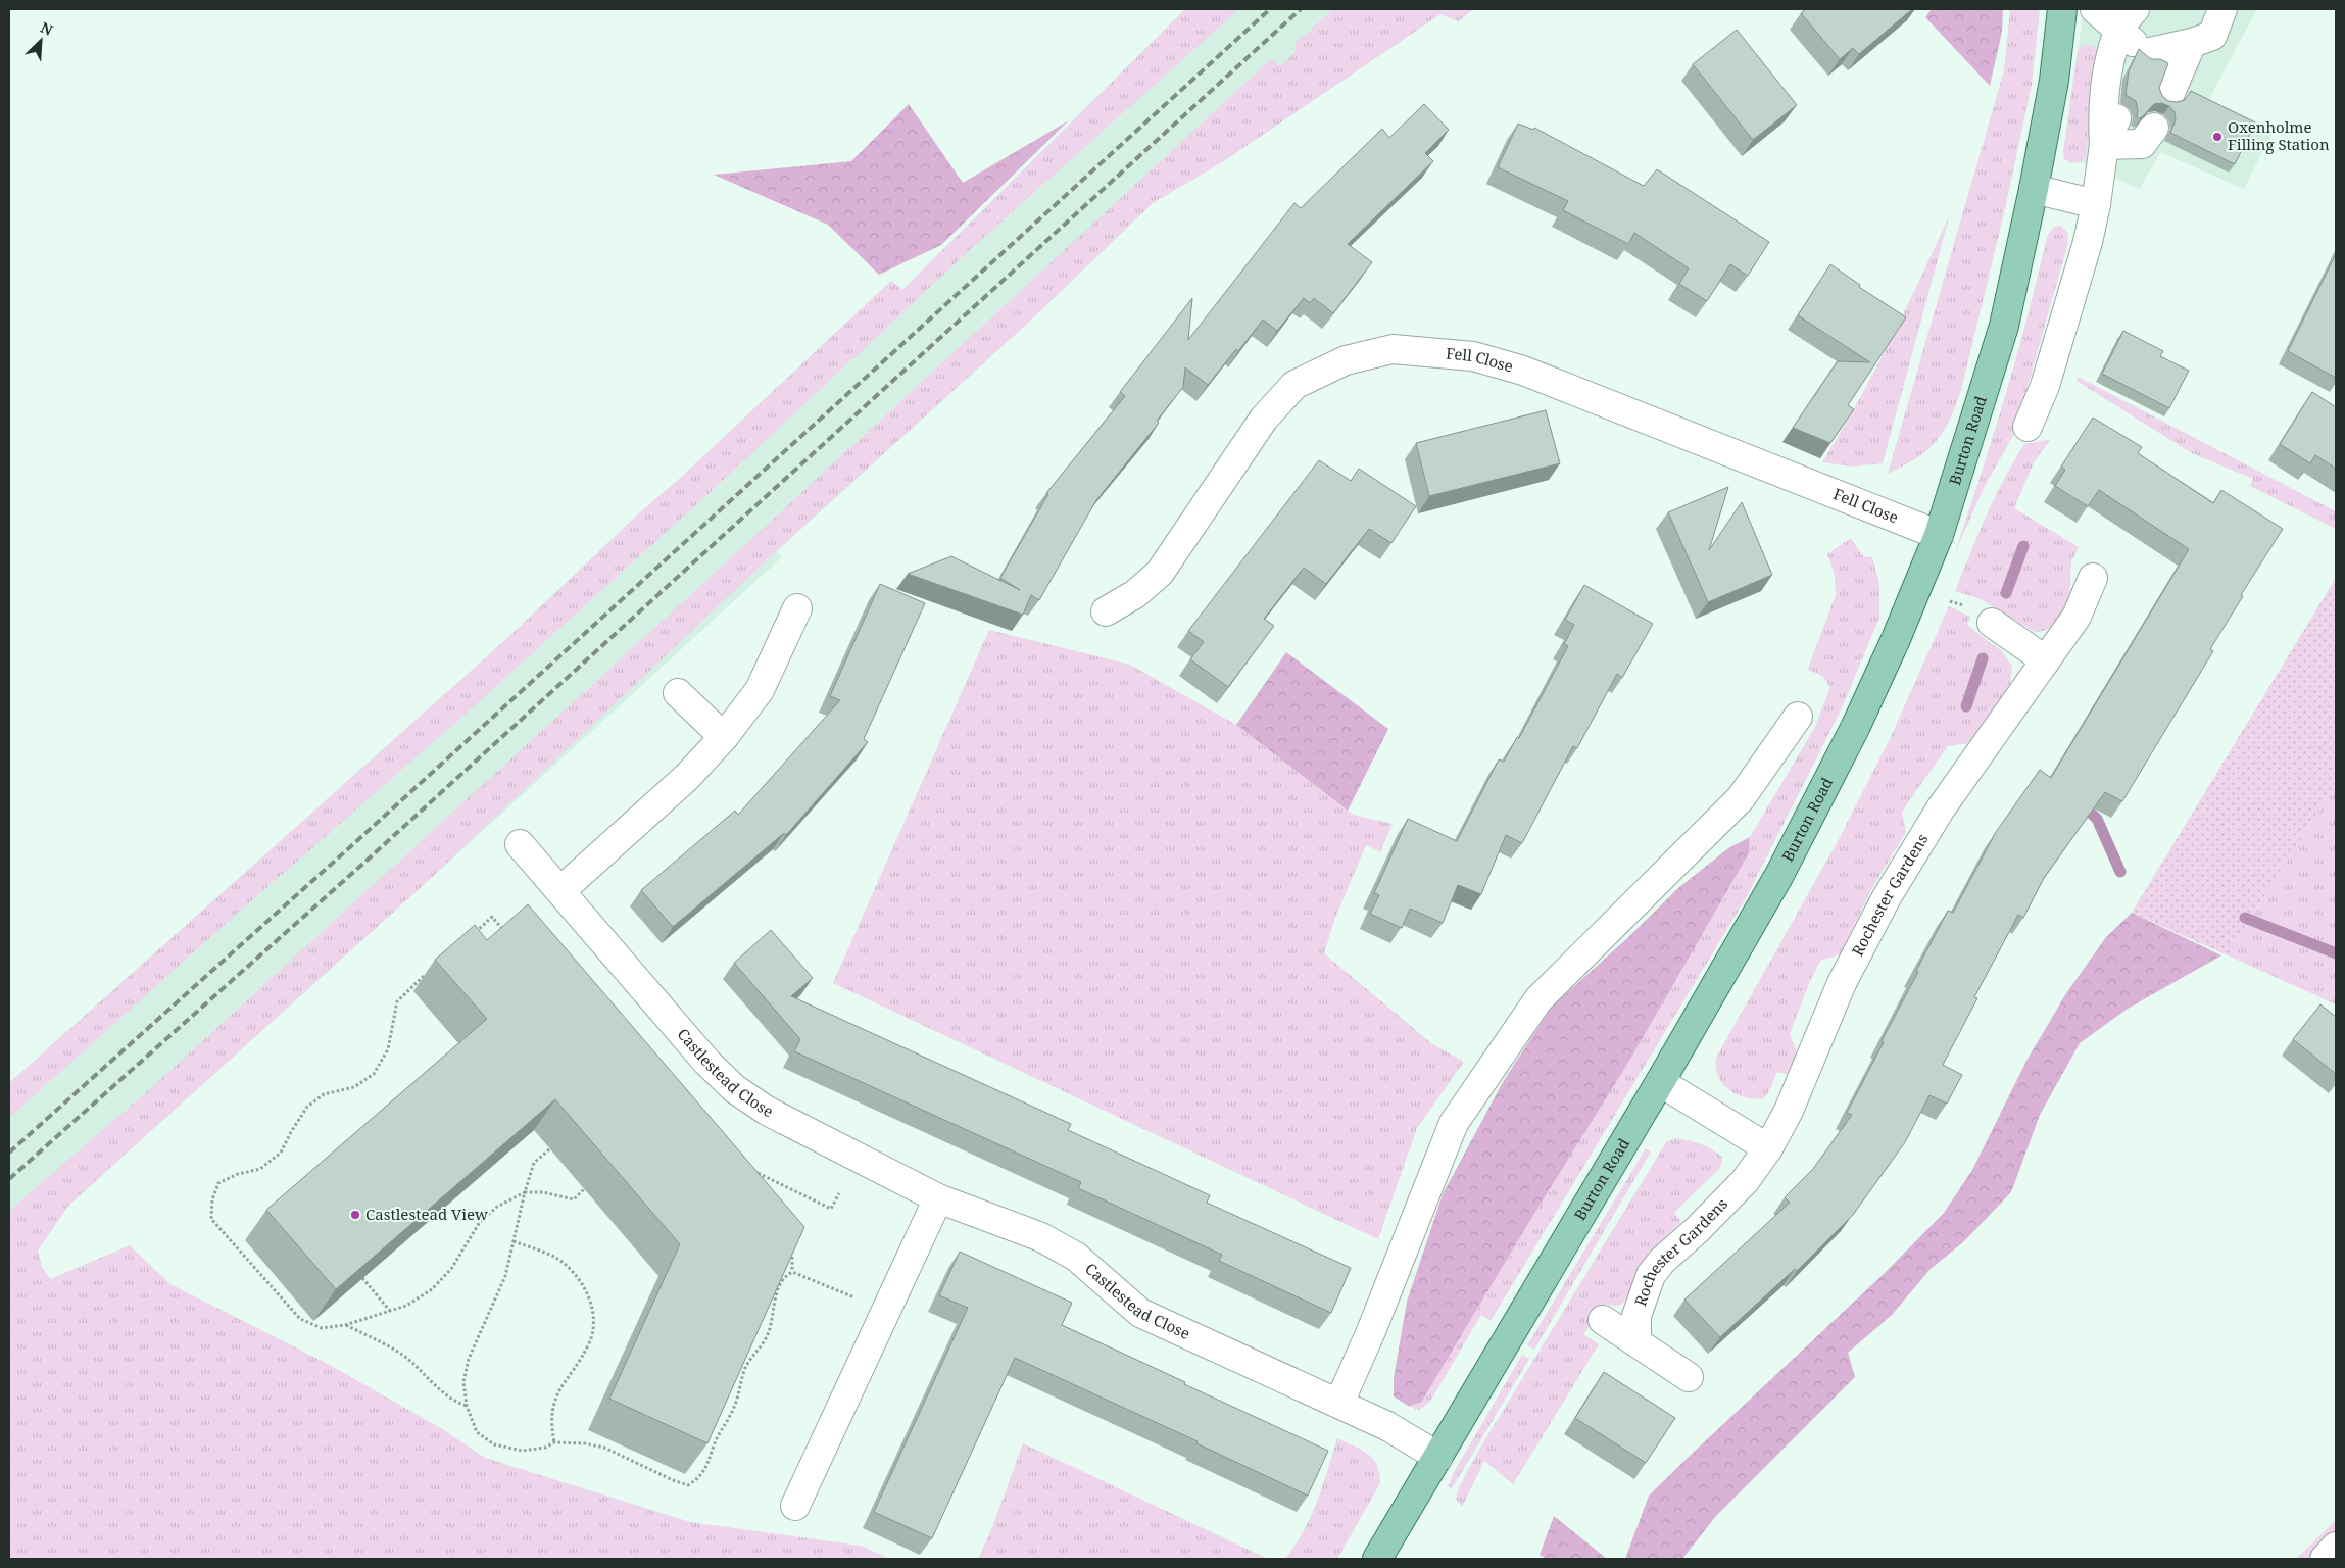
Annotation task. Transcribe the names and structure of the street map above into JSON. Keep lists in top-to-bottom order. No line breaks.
{"streets":{"main road":["Burton Road"],"street":["Fell Close","Rochester Gardens","Castlestead Close"]},"crossings":[["Fell Close","Burton Road"],["Burton Road","Castlestead Close"]],"places":["Oxenholme Filling Station","Castlestead View"],"north":"top right"}
